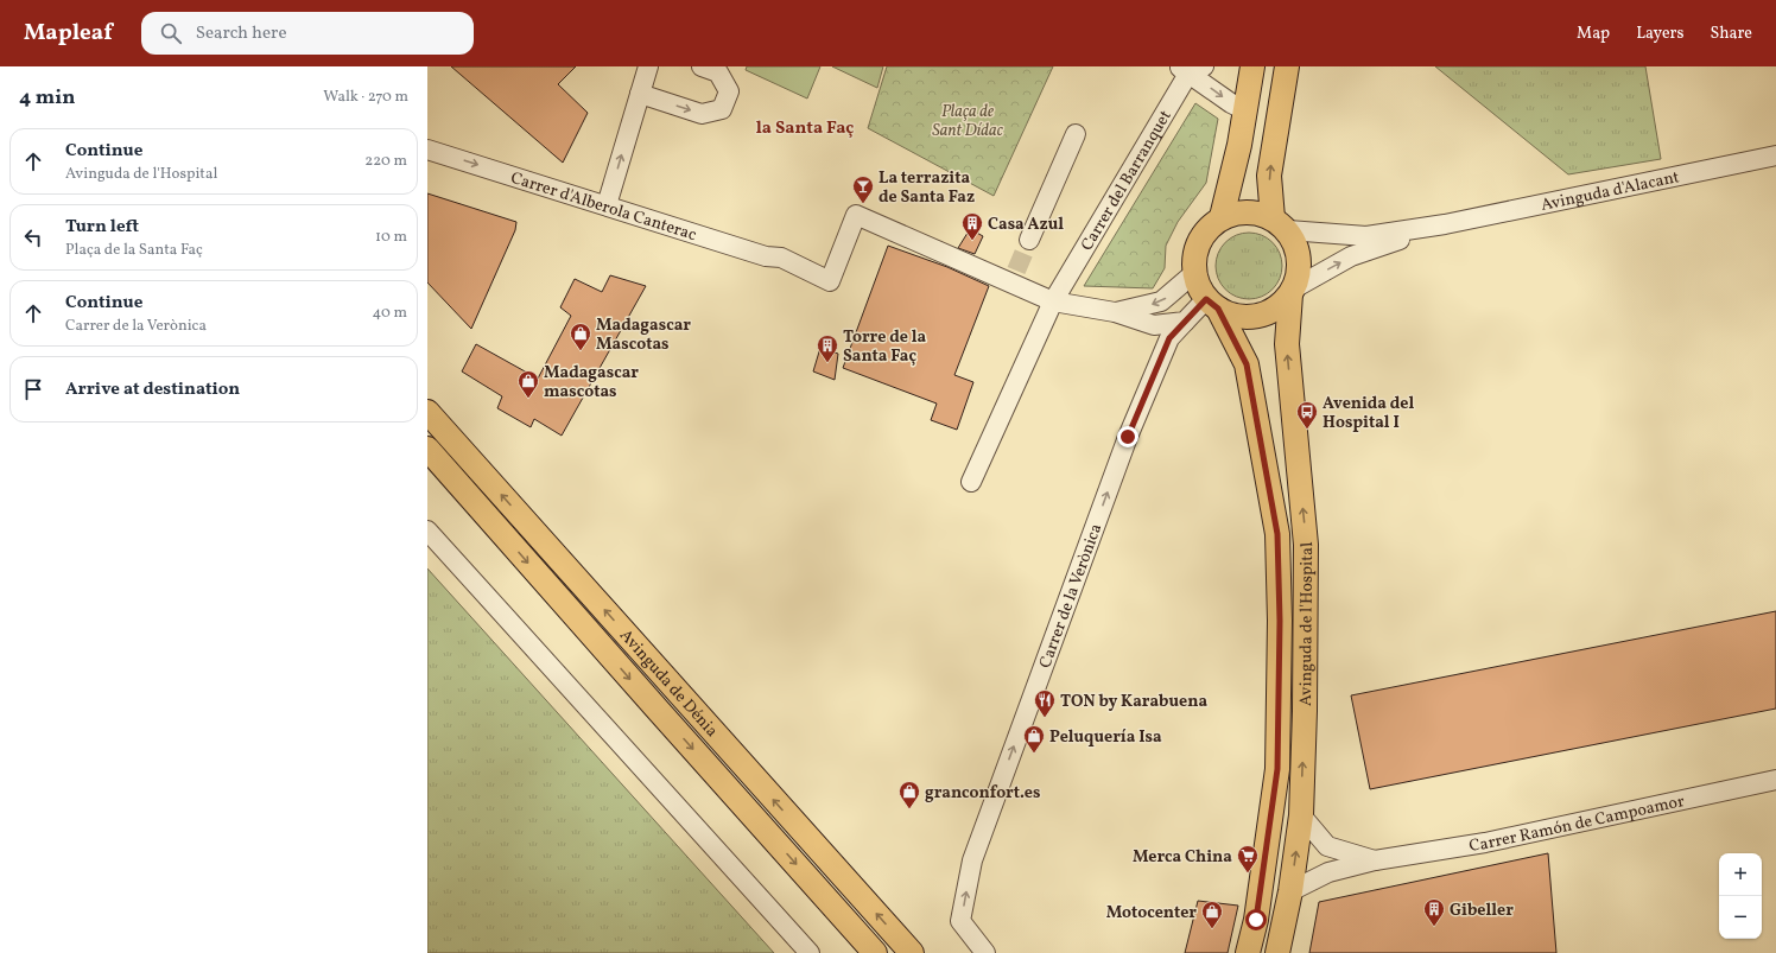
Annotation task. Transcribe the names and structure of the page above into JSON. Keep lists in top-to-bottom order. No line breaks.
{"streets":{"main road":["Avinguda de l'Hospital","Avinguda de Dénia"],"street":["Carrer del Barranquet","Avinguda d'Alacant","Carrer d'Alberola Canterac","Carrer de la Verònica","Carrer Ramón de Campoamor"]},"crossings":[["Carrer del Barranquet","Carrer d'Alberola Canterac"],["Avinguda d'Alacant","Carrer de la Verònica"],["Avinguda d'Alacant","Avinguda de l'Hospital"],["Carrer de la Verònica","Avinguda de l'Hospital"],["Avinguda de l'Hospital","Carrer Ramón de Campoamor"]],"one_way":["Carrer de la Verònica"],"districts":["la Santa Faç"],"parks":["Plaça de Sant Dídac"],"places":{"bar":["La terrazita de Santa Faz"],"building":["Casa Azul","Torre de la Santa Faç","Gibeller"],"shop":["Madagascar Mascotas","Madagascar mascotas","Peluquería Isa","granconfort.es","Motocenter"],"bus stop":["Avenida del Hospital I"],"restaurant":["TON by Karabuena"],"supermarket":["Merca China"]},"page":{"header":"Mapleaf","search":"Search here","nav":["Map","Layers","Share"],"heading":["4 min","Walk · 270 m"],"list":[["Continue","Avinguda de l'Hospital","220 m"],["Turn left","Plaça de la Santa Faç","10 m"],["Continue","Carrer de la Verònica","40 m"],"Arrive at destination"],"map_buttons":["+","−"]}}
